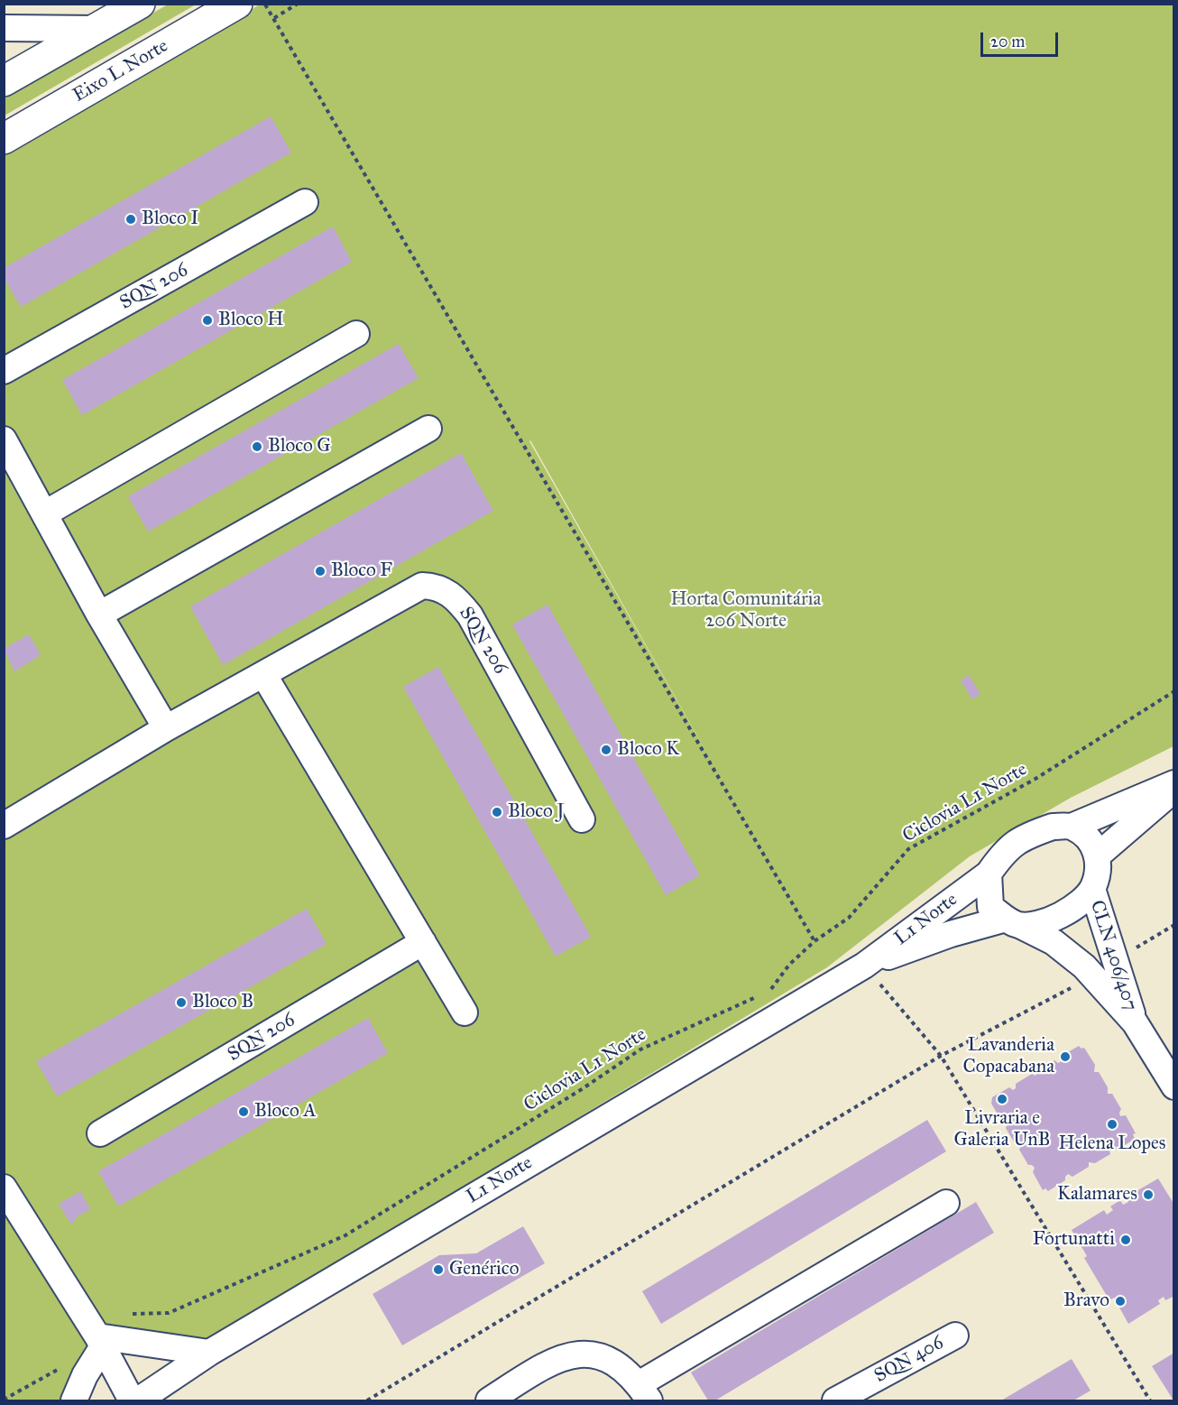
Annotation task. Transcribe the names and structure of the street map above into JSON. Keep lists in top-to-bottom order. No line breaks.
{"streets":{"main road":["Eixo L Norte"],"street":["SQN 206","L1 Norte","CLN 406/407","SQN 406"],"path":["Ciclovia L1 Norte"]},"crossings":[["L1 Norte","CLN 406/407"]],"parks":["Horta Comunitária 206 Norte"],"places":["Bloco I","Bloco H","Bloco G","Bloco F","Bloco K","Bloco J","Bloco B","Lavanderia Copacabana","Livraria e Galeria UnB","Bloco A","Helena Lopes","Kalamares","Fortunatti","Genérico","Bravo"],"scale_bar":"20 m"}
